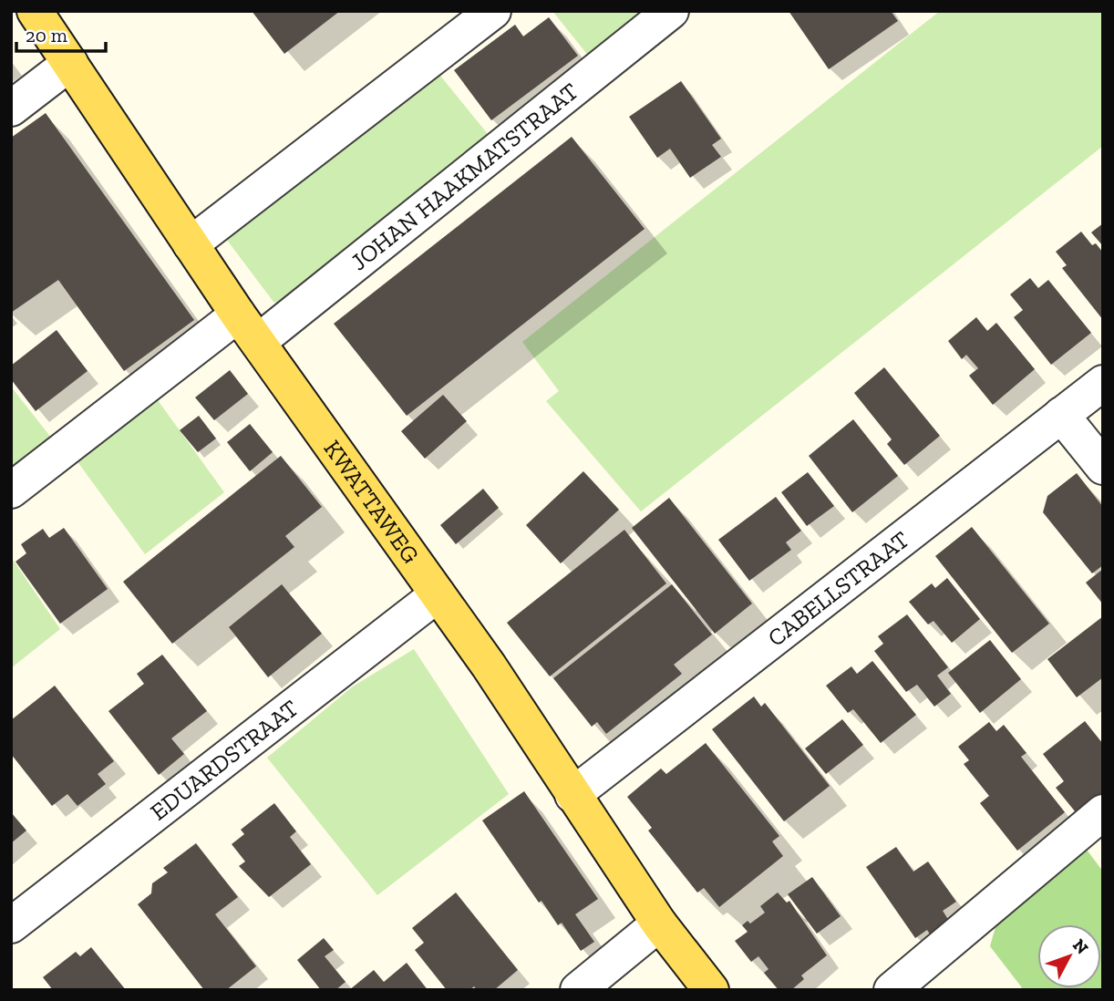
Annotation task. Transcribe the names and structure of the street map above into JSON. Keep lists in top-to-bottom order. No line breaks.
{"streets":{"main road":["KWATTAWEG"],"street":["JOHAN HAAKMATSTRAAT","CABELLSTRAAT","EDUARDSTRAAT"]},"crossings":[["JOHAN HAAKMATSTRAAT","KWATTAWEG"],["KWATTAWEG","CABELLSTRAAT"],["KWATTAWEG","EDUARDSTRAAT"]],"scale_bar":"20 m","north":"top right"}
